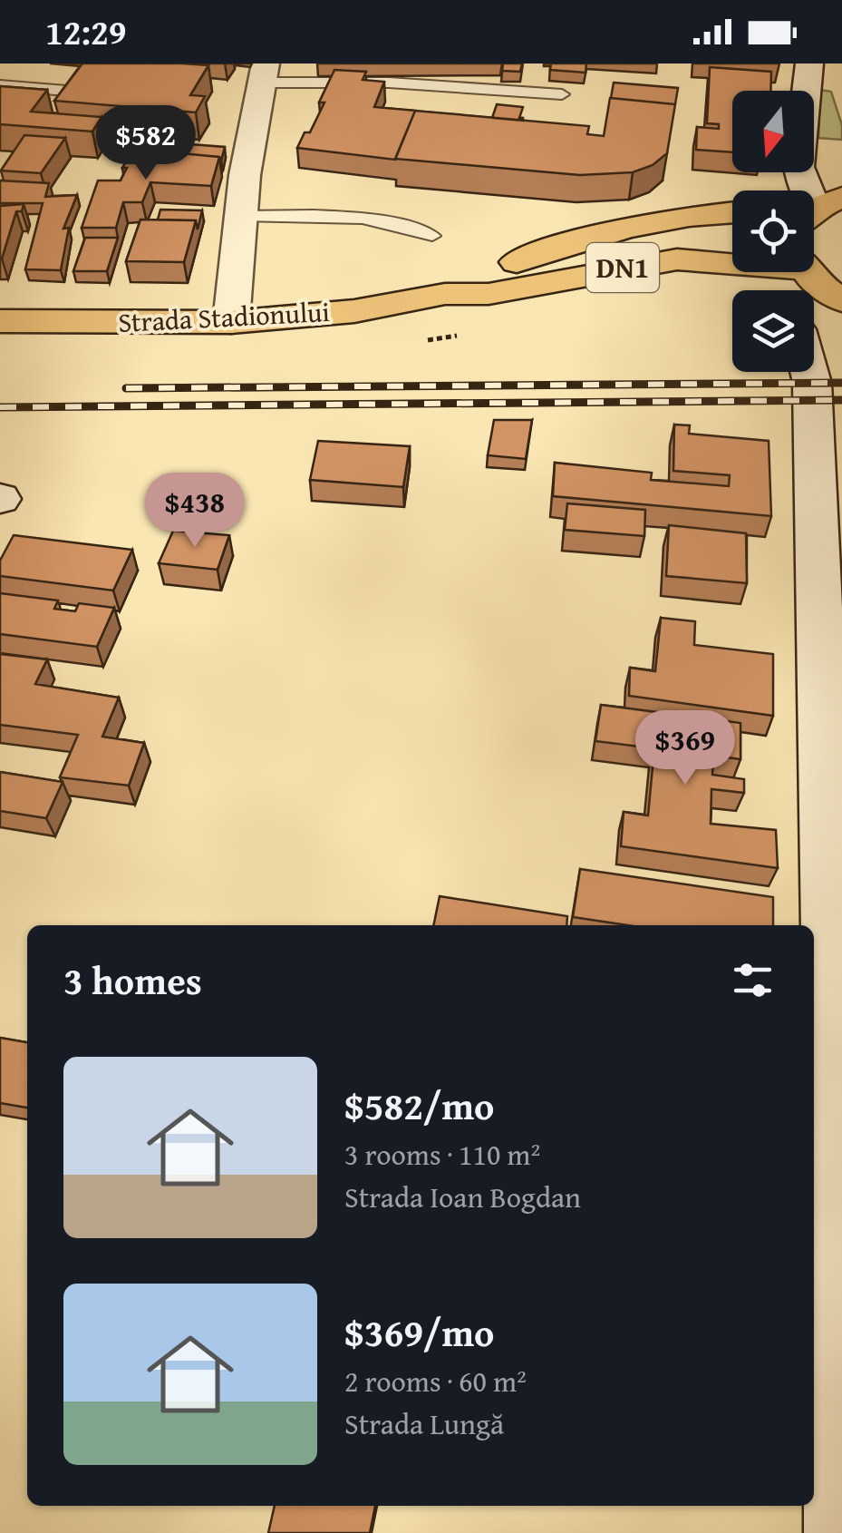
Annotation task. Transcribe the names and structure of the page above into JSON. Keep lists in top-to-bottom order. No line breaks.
{"streets":{"main road":["DN1","Strada Stadionului"]},"north":"bottom","page":{"status":"12:29","price":["$582","$438","$369"],"heading":"3 homes","list":[{"name":"$582/mo","note":"3 rooms · 110 m² · Strada Ioan Bogdan"},{"name":"$369/mo","note":"2 rooms · 60 m² · Strada Lungă"}]}}
